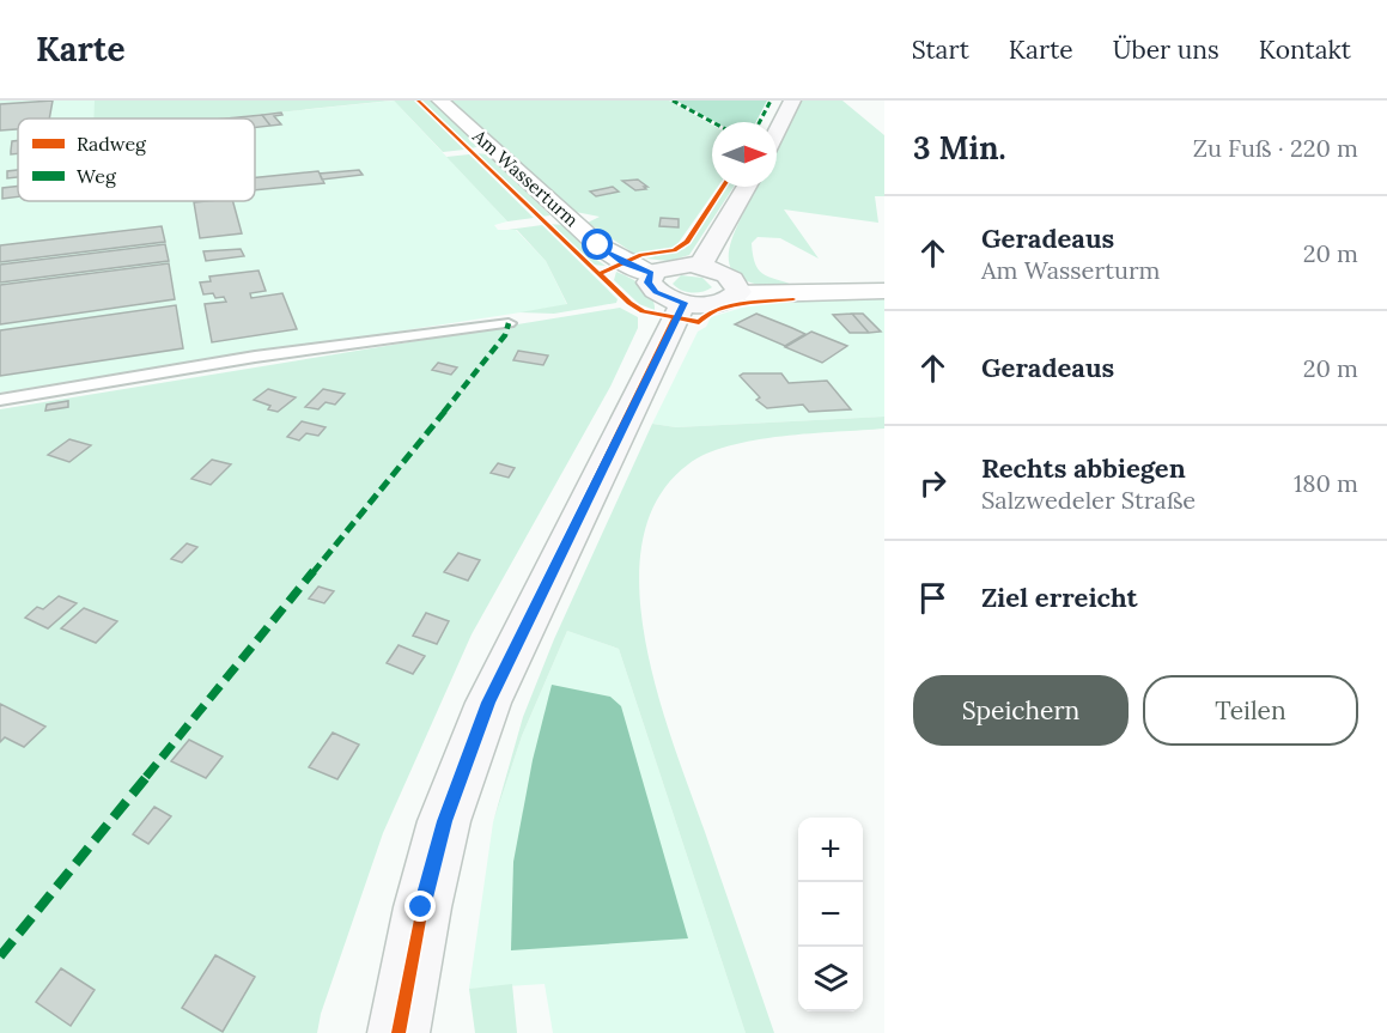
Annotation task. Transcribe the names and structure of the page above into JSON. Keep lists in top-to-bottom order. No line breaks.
{"streets":{"street":["Am Wasserturm"]},"legend":["Radweg","Weg"],"north":"right","page":{"header":"Karte","nav":["Start","Karte","Über uns","Kontakt"],"heading":["3 Min.","Zu Fuß · 220 m"],"list":[["Geradeaus","Am Wasserturm","20 m"],["Geradeaus","20 m"],["Rechts abbiegen","Salzwedeler Straße","180 m"],"Ziel erreicht"],"buttons":["Speichern","Teilen"],"map_buttons":["+","−"]}}
